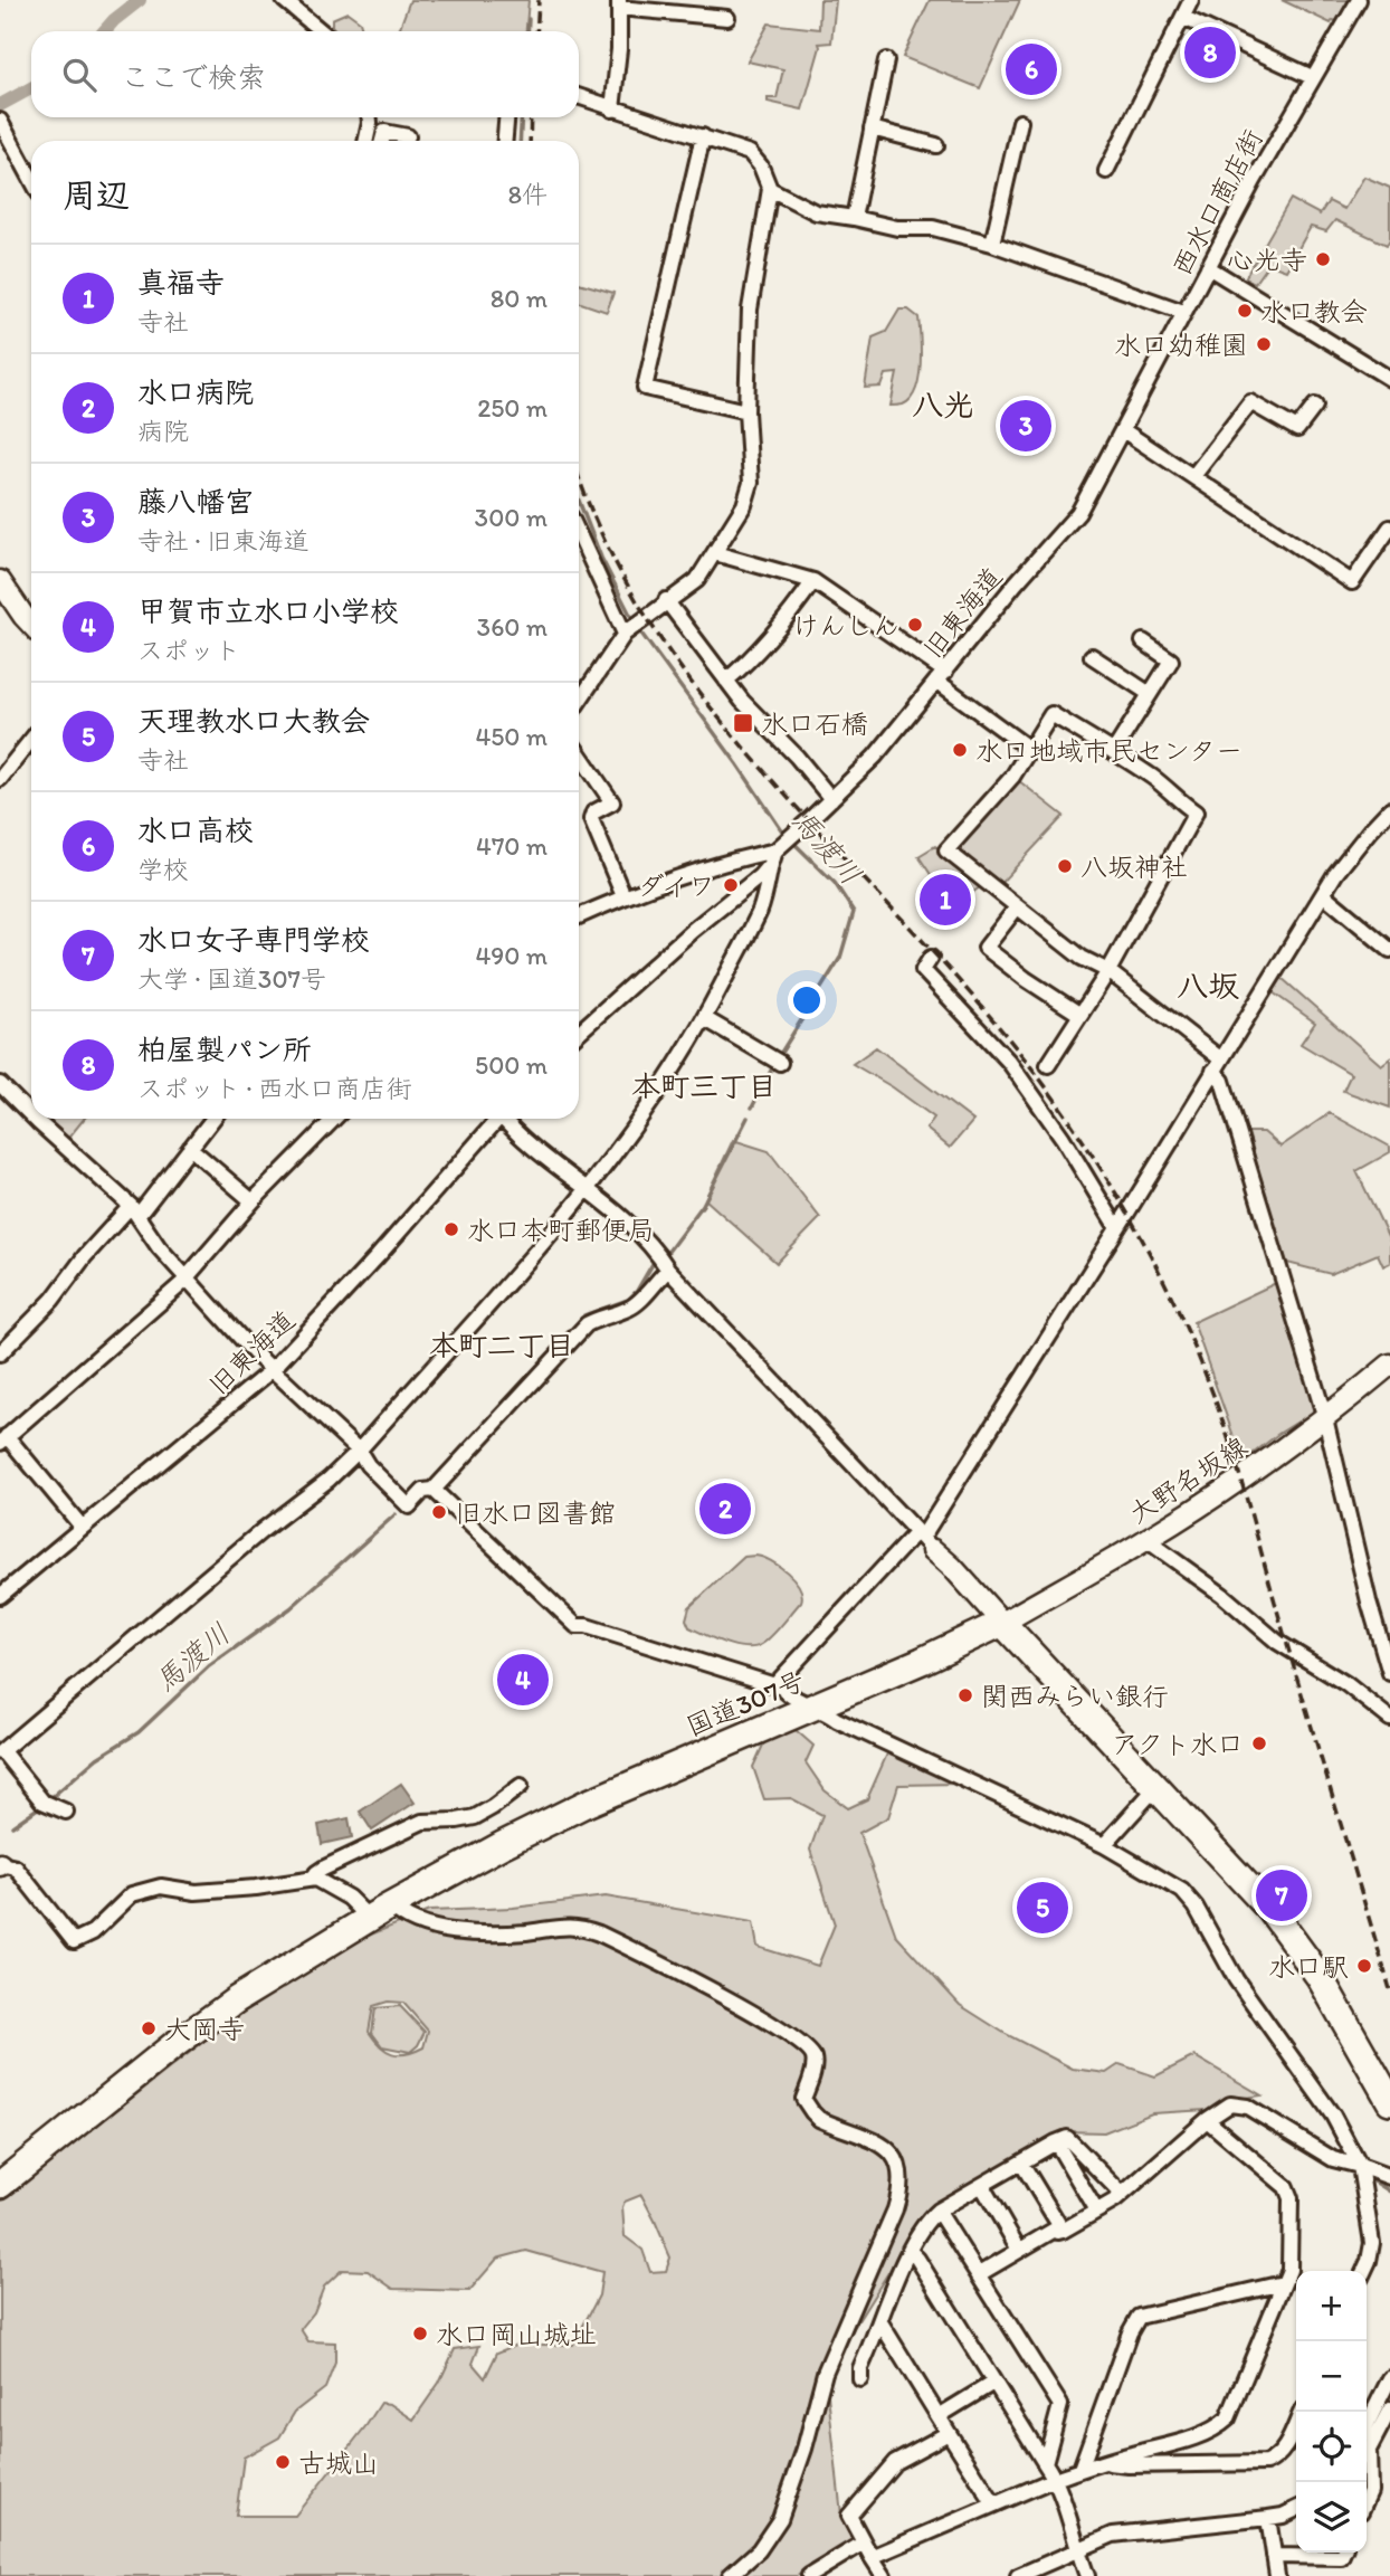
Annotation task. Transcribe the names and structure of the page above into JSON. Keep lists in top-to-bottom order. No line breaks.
{"streets":{"highway":["国道307号"],"main road":["大野名坂線"],"street":["西水口商店街","旧東海道"]},"crossings":[["西水口商店街","旧東海道"],["大野名坂線","国道307号"]],"districts":["八光","八坂","本町三丁目","本町二丁目"],"water":["馬渡川"],"places":{"other":["心光寺","水口教会","水口幼稚園","けんしん","水口地域市民センター","八坂神社","ダイワ","水口本町郵便局","旧水口図書館","関西みらい銀行","アクト水口","水口駅","大岡寺","水口岡山城址","古城山"],"transit":["水口石橋"]},"page":{"pins":["8","6","3","1","2","4","7","5"],"search":"ここで検索","heading":["周辺","8件"],"list":[{"mark":"1","name":"真福寺","note":"寺社","value":"80 m"},{"mark":"2","name":"水口病院","note":"病院","value":"250 m"},{"mark":"3","name":"藤八幡宮","note":"寺社 · 旧東海道","value":"300 m"},{"mark":"4","name":"甲賀市立水口小学校","note":"スポット","value":"360 m"},{"mark":"5","name":"天理教水口大教会","note":"寺社","value":"450 m"},{"mark":"6","name":"水口高校","note":"学校","value":"470 m"},{"mark":"7","name":"水口女子専門学校","note":"大学 · 国道307号","value":"490 m"},{"mark":"8","name":"柏屋製パン所","note":"スポット · 西水口商店街","value":"500 m"}],"map_buttons":["+","−"]}}
